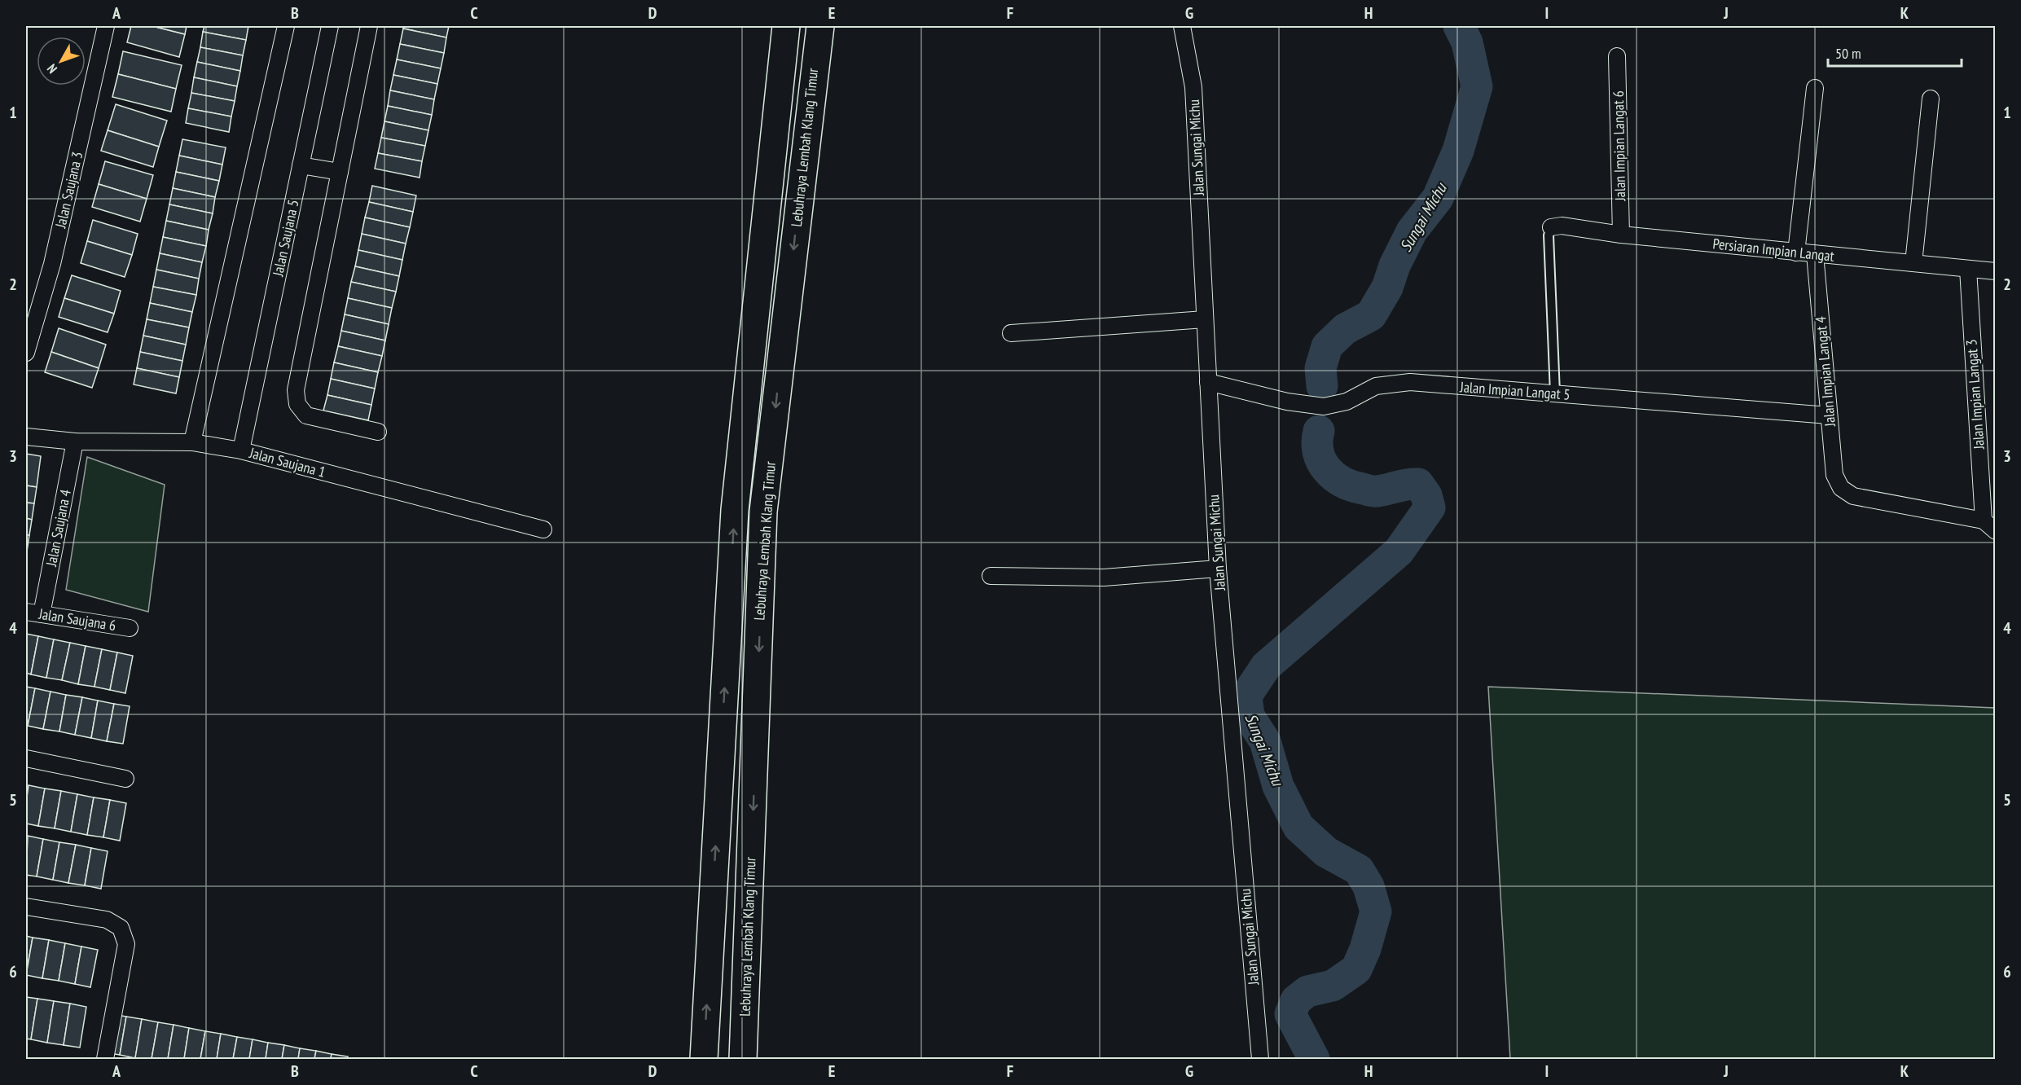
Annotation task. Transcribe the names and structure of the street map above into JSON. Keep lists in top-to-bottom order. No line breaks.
{"streets":{"highway":["Lebuhraya Lembah Klang Timur"],"street":["Jalan Impian Langat 6","Jalan Sungai Michu","Jalan Saujana 3","Jalan Saujana 5","Persiaran Impian Langat","Jalan Impian Langat 4","Jalan Impian Langat 5","Jalan Impian Langat 3","Jalan Saujana 1","Jalan Saujana 4","Jalan Saujana 6"]},"crossings":[["Jalan Impian Langat 6","Persiaran Impian Langat"],["Jalan Sungai Michu","Jalan Impian Langat 5"],["Jalan Saujana 5","Jalan Saujana 1"],["Persiaran Impian Langat","Jalan Impian Langat 4"],["Persiaran Impian Langat","Jalan Impian Langat 3"],["Jalan Impian Langat 4","Jalan Impian Langat 5"],["Jalan Impian Langat 4","Jalan Impian Langat 3"],["Jalan Saujana 1","Jalan Saujana 4"],["Jalan Saujana 4","Jalan Saujana 6"]],"water":["Sungai Michu"],"scale_bar":"50 m","north":"bottom left","grid":{"columns":["A","B","C","D","E","F","G","H","I","J","K"],"rows":["1","2","3","4","5","6"]}}
